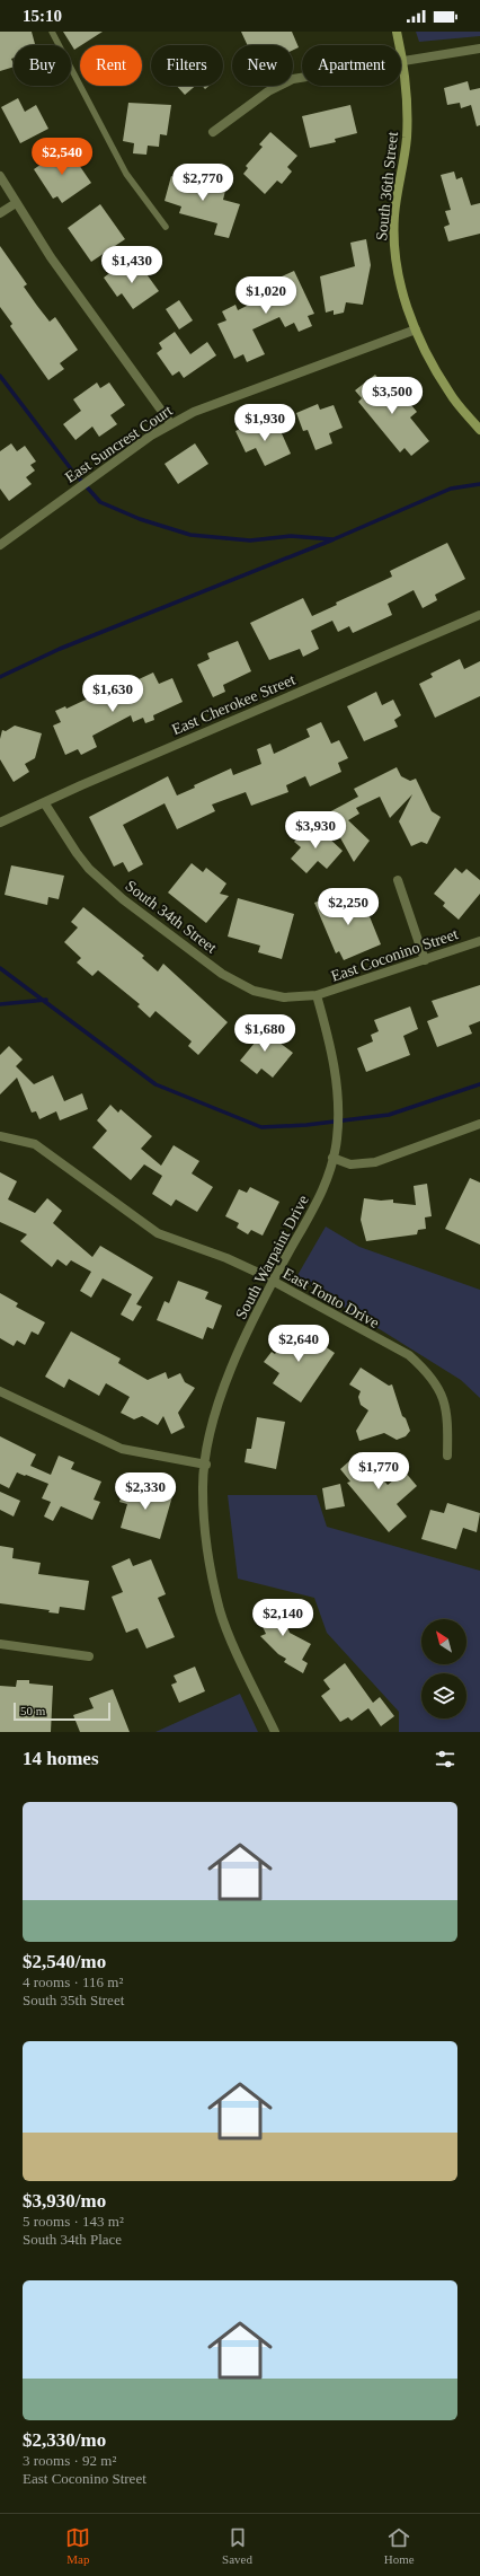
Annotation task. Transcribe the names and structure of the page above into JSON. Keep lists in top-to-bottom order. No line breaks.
{"streets":{"street":["South 36th Street","East Suncrest Court","East Cherokee Street","South 34th Street","East Coconino Street","South Warpaint Drive","East Tonto Drive"]},"crossings":[["South 36th Street","East Suncrest Court"],["East Cherokee Street","South 34th Street"],["South 34th Street","East Coconino Street"],["South 34th Street","South Warpaint Drive"],["East Coconino Street","South Warpaint Drive"],["South Warpaint Drive","East Tonto Drive"]],"scale_bar":"50 m","north":"top left","page":{"status":"15:10","chip":["Buy","Rent","Filters","New","Apartment"],"price":["$2,540","$2,770","$1,430","$1,020","$3,500","$1,930","$1,630","$3,930","$2,250","$1,680","$2,640","$1,770","$2,330","$2,140"],"scale":"50 m","heading":"14 homes","list":[{"name":"$2,540/mo","note":"4 rooms · 116 m² · South 35th Street"},{"name":"$3,930/mo","note":"5 rooms · 143 m² · South 34th Place"},{"name":"$2,330/mo","note":"3 rooms · 92 m² · East Coconino Street"}],"tabs":["Map","Saved","Home"]}}
